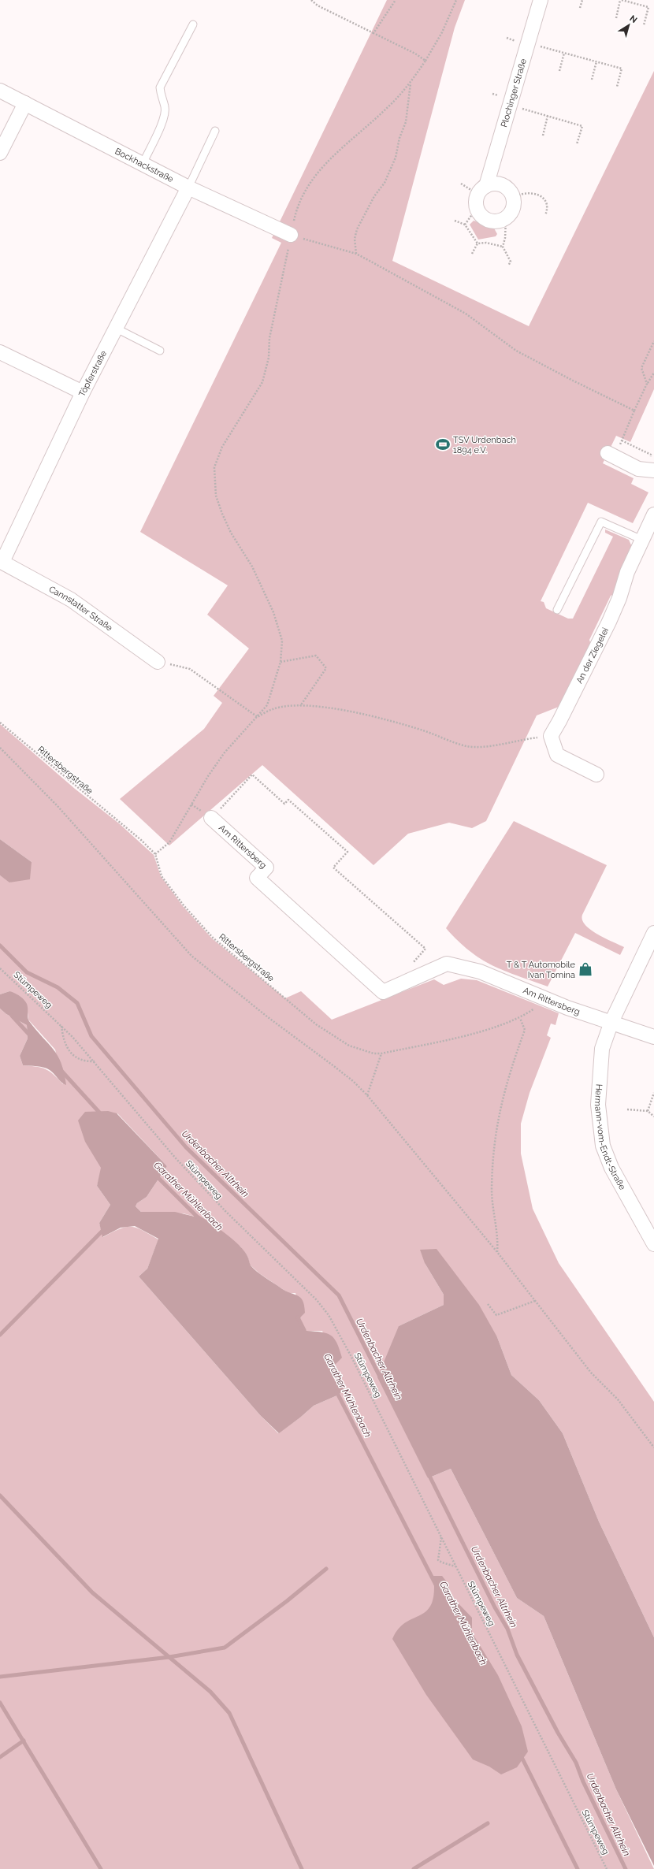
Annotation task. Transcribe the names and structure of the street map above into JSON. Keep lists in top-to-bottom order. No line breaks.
{"streets":{"street":["Plochinger Straße","Bockhackstraße","Töpferstraße","Cannstatter Straße","An der Ziegelei","Am Rittersberg","Hermann-vom-Endt-Straße"],"path":["Rittersbergstraße","Stümpeweg"]},"crossings":[["Bockhackstraße","Töpferstraße"],["Töpferstraße","Cannstatter Straße"],["Rittersbergstraße","Am Rittersberg"],["Am Rittersberg","Hermann-vom-Endt-Straße"]],"water":["Urdenbacher Altrhein","Garather Mühlenbach"],"places":{"sports":["TSV Urdenbach 1894 e.V."],"shop":["T & T Automobile Ivan Tomina"]},"north":"top right"}
